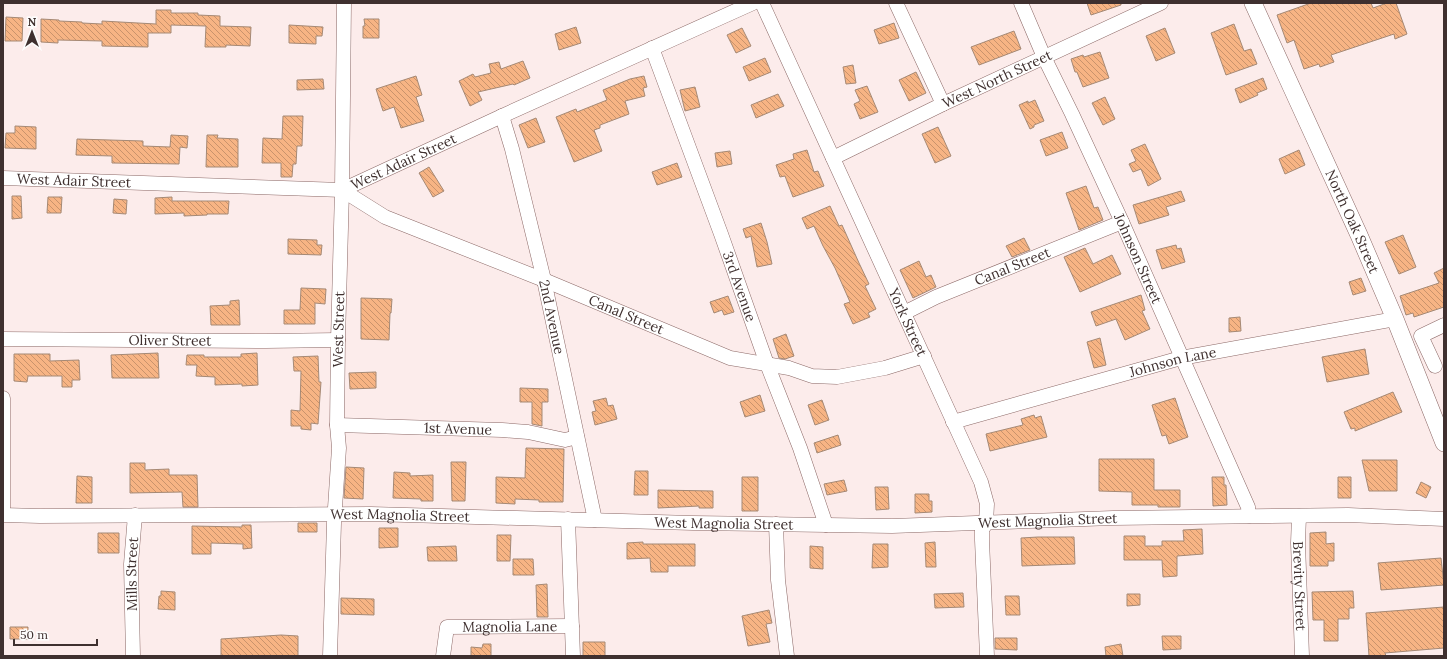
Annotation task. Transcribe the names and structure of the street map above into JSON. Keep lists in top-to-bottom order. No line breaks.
{"streets":{"main road":["North Oak Street"],"street":["West North Street","West Adair Street","Johnson Street","Canal Street","3rd Avenue","2nd Avenue","York Street","West Street","Oliver Street","Johnson Lane","1st Avenue","West Magnolia Street","Mills Street","Brevity Street","Magnolia Lane"]},"crossings":[["West North Street","Johnson Street"],["West North Street","York Street"],["West Adair Street","Canal Street"],["West Adair Street","3rd Avenue"],["West Adair Street","2nd Avenue"],["West Adair Street","West Street"],["North Oak Street","Johnson Lane"],["Johnson Street","Canal Street"],["Johnson Street","Johnson Lane"],["Johnson Street","West Magnolia Street"],["Canal Street","3rd Avenue"],["Canal Street","2nd Avenue"],["Canal Street","York Street"],["Canal Street","West Street"],["3rd Avenue","West Magnolia Street"],["2nd Avenue","1st Avenue"],["2nd Avenue","West Magnolia Street"],["York Street","Johnson Lane"],["York Street","West Magnolia Street"],["West Street","Oliver Street"],["West Street","1st Avenue"],["West Street","West Magnolia Street"],["West Magnolia Street","Mills Street"],["West Magnolia Street","Brevity Street"]],"scale_bar":"50 m","north":"top"}
